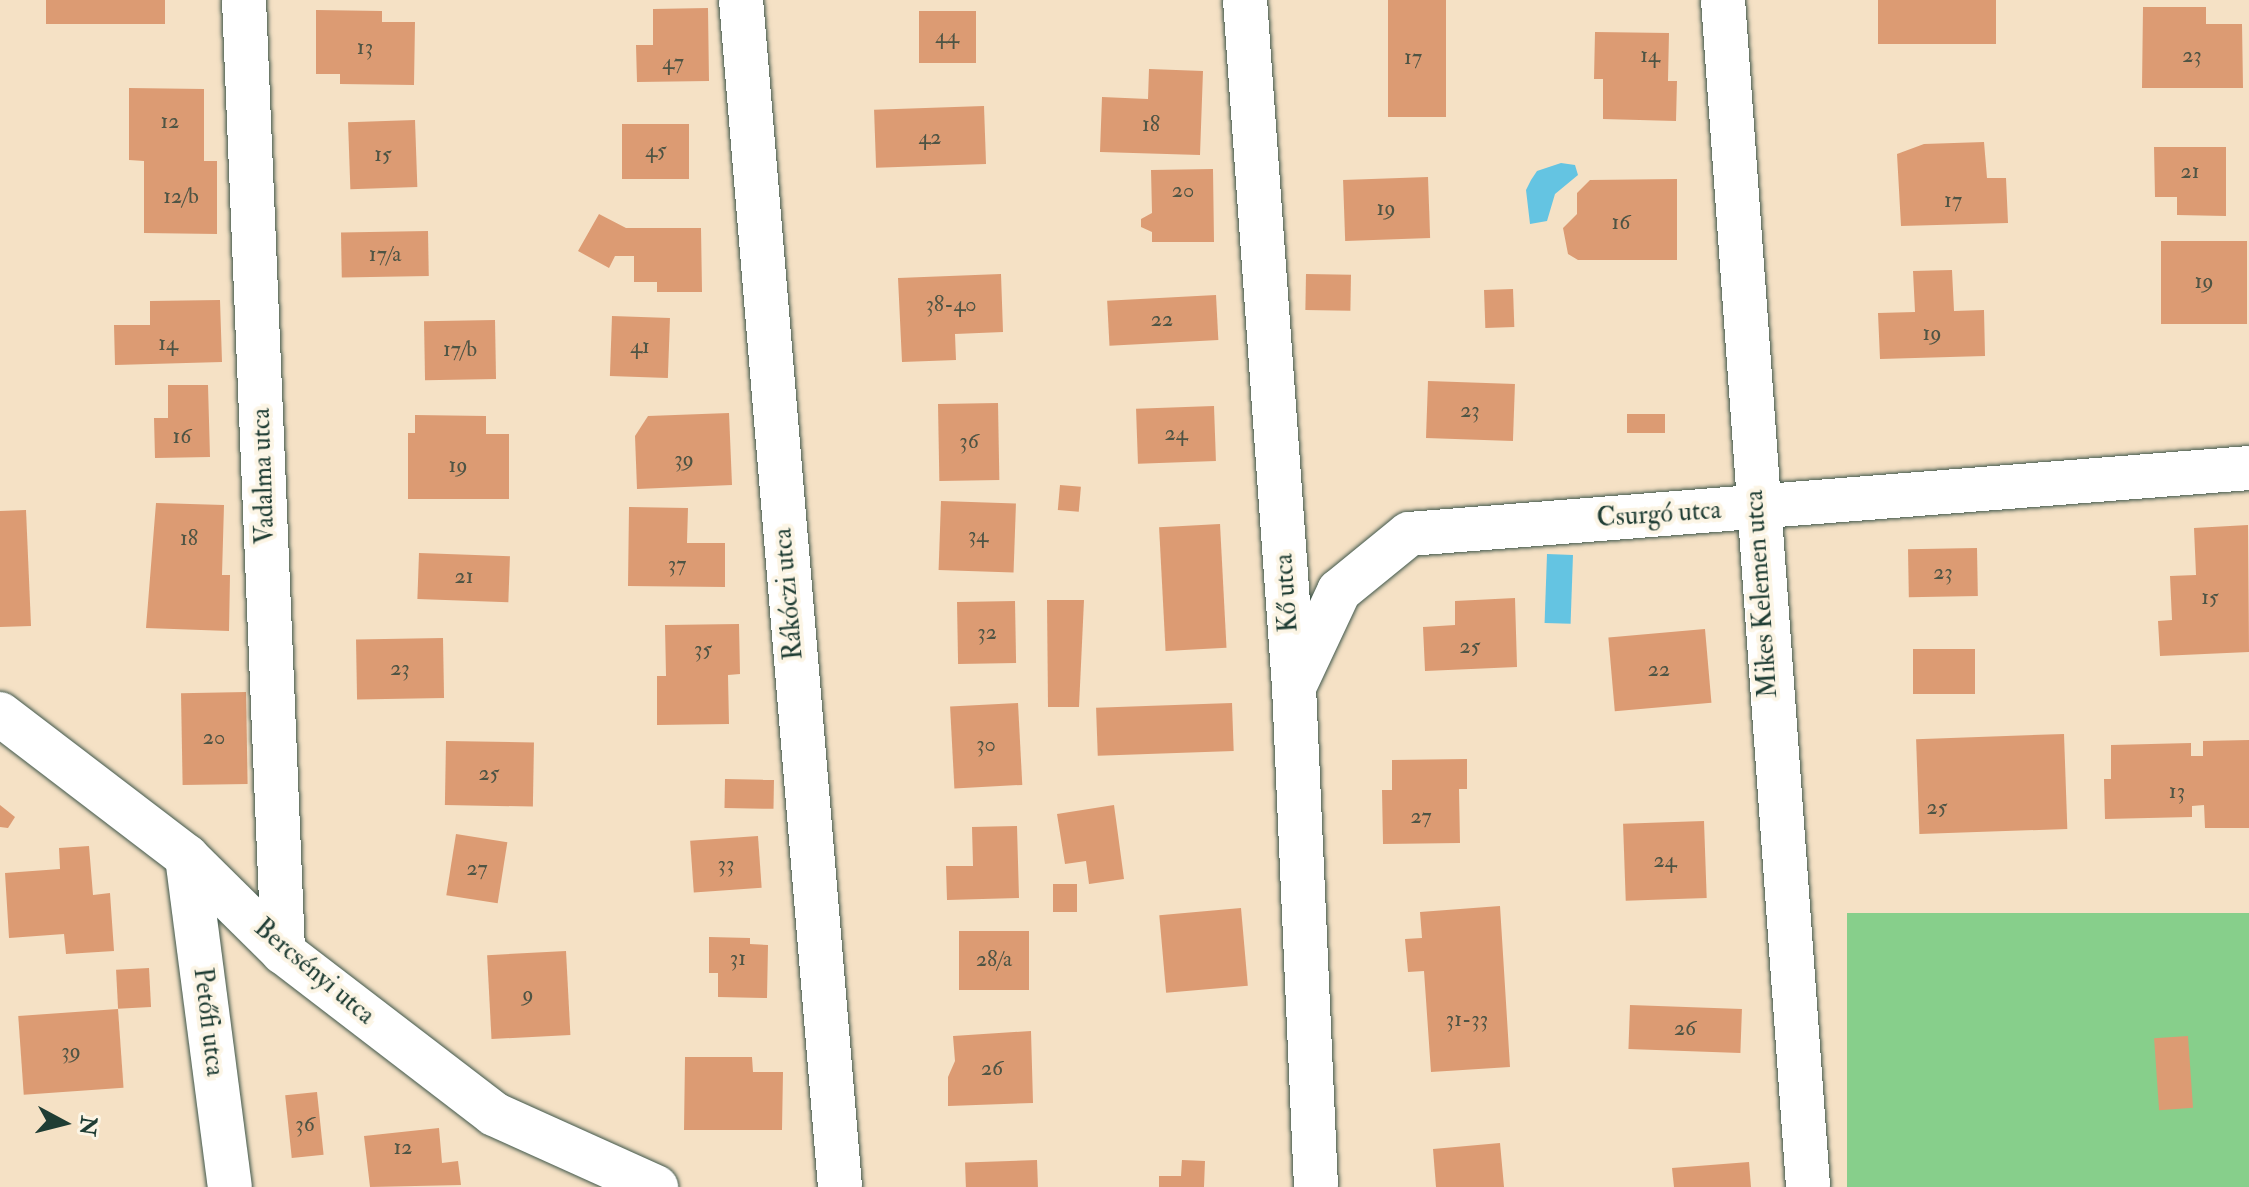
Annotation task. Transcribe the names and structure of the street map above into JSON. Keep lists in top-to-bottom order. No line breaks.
{"streets":{"street":["Vadalma utca","Csurgó utca","Kő utca","Rákóczi utca","Mikes Kelemen utca","Bercsényi utca","Petőfi utca"]},"crossings":[["Vadalma utca","Bercsényi utca"],["Csurgó utca","Kő utca"],["Csurgó utca","Mikes Kelemen utca"],["Bercsényi utca","Petőfi utca"]],"house_numbers":["44","13","14","23","17","47","12","18","42","45","15","21","20","12/b","17","19","16","17/a","19","38-40","22","19","14","41","17/b","23","24","16","36","39","19","34","18","37","23","21","15","32","25","35","23","22","20","30","25","13","25","27","24","33","27","31","28/a","9","31-33","26","39","26","36","12"],"north":"right"}
